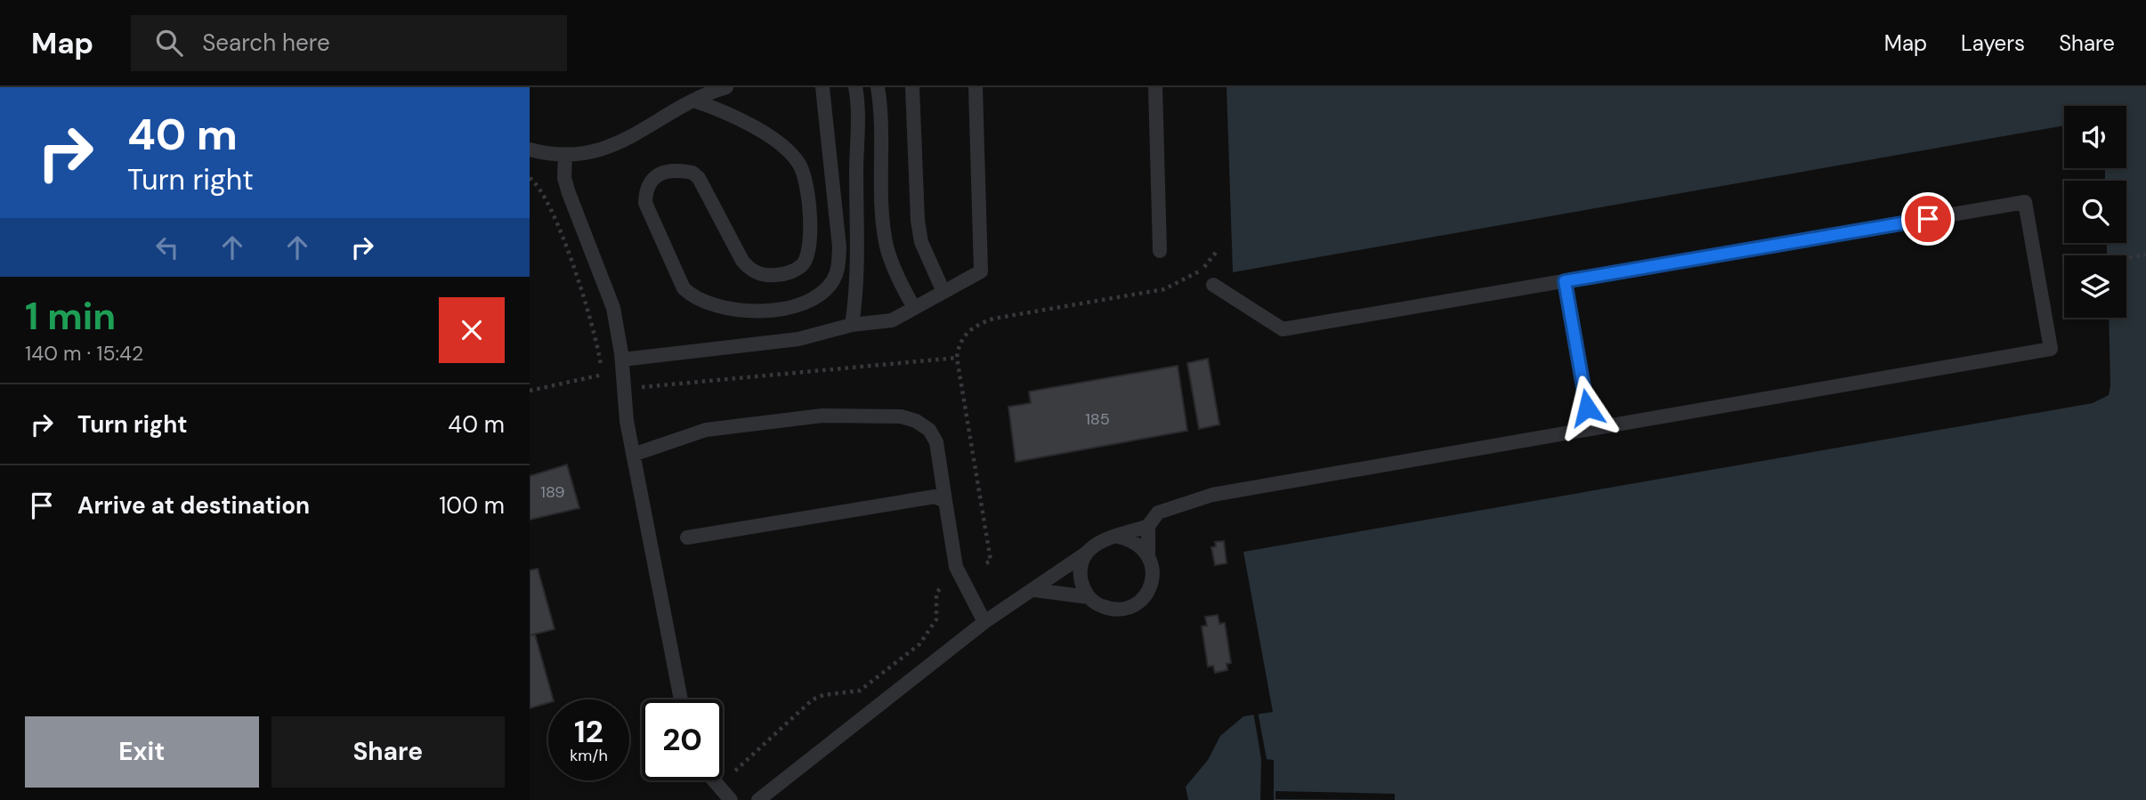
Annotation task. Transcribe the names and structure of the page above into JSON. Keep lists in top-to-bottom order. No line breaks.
{"house_numbers":["185","189"],"page":{"header":"Map","search":"Search here","nav":["Map","Layers","Share"],"turn":["40 m","Turn right"],"heading":["1 min","140 m · 15:42"],"list":[{"name":"Turn right","value":"40 m"},{"name":"Arrive at destination","value":"100 m"}],"speed":"12 km/h","limit":"20","buttons":["Exit","Share"]}}
